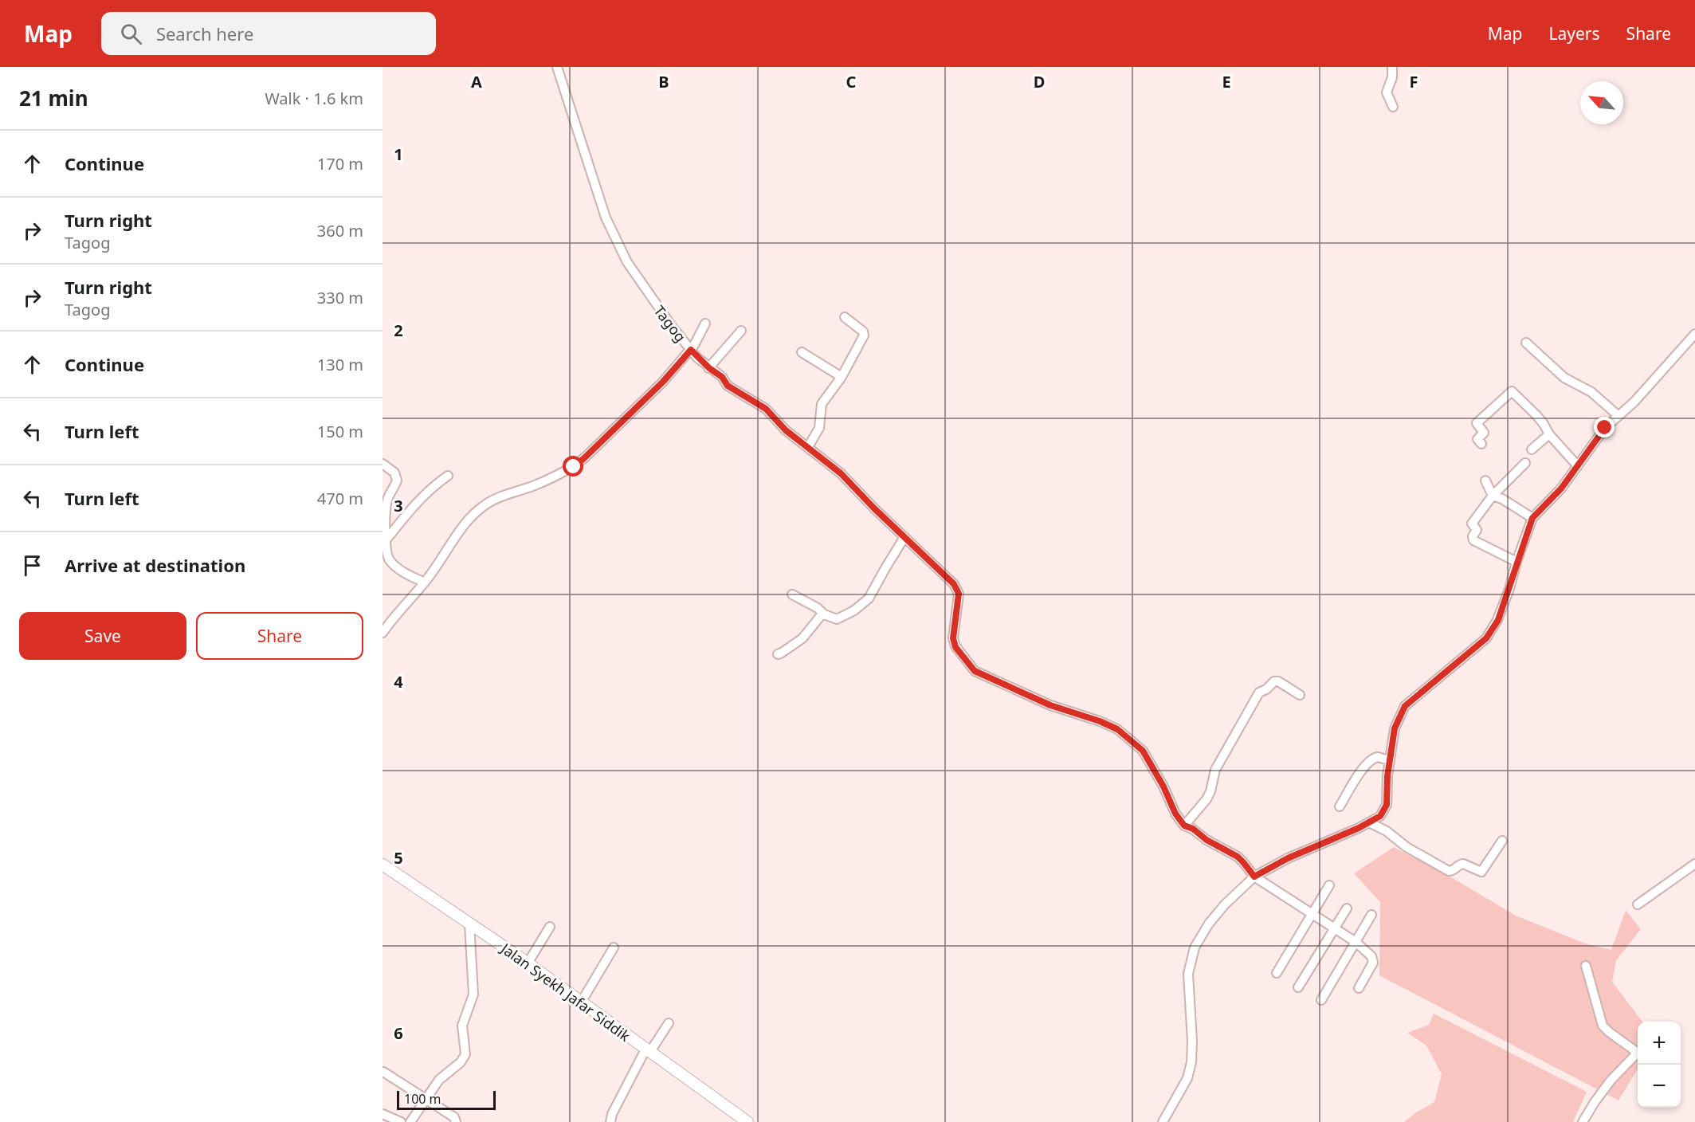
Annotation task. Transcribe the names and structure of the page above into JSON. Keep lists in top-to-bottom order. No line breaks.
{"streets":{"main road":["Jalan Syekh Jafar Siddik"],"street":["Tagog"]},"scale_bar":"100 m","north":"top left","page":{"header":"Map","search":"Search here","nav":["Map","Layers","Share"],"heading":["21 min","Walk · 1.6 km"],"list":[["Continue","170 m"],["Turn right","Tagog","360 m"],["Turn right","Tagog","330 m"],["Continue","130 m"],["Turn left","150 m"],["Turn left","470 m"],"Arrive at destination"],"buttons":["Save","Share"],"map_buttons":["+","−"],"scale":"100 m"},"grid":{"columns":["A","B","C","D","E","F"],"rows":["1","2","3","4","5","6"]}}
